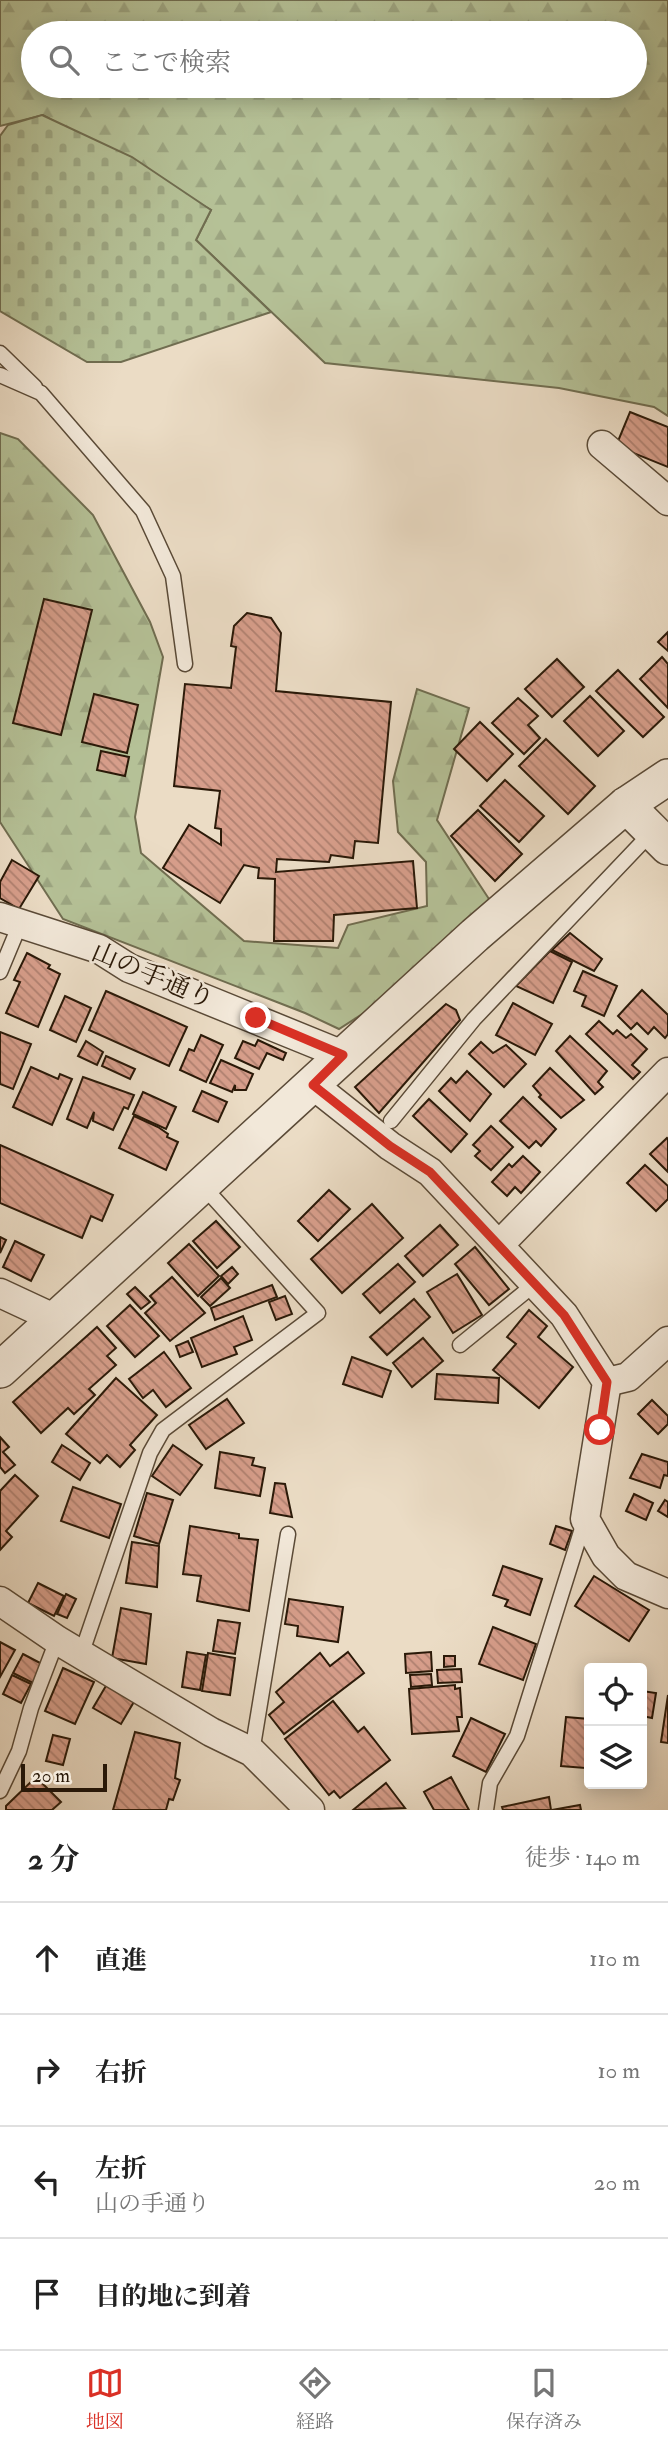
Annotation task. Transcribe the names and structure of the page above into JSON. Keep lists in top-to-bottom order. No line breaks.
{"streets":{"street":["山の手通り"]},"scale_bar":"20 m","page":{"search":"ここで検索","scale":"20 m","heading":["2 分","徒歩 · 140 m"],"list":[["直進","110 m"],["右折","10 m"],["左折","山の手通り","20 m"],"目的地に到着"],"nav":["地図","経路","保存済み"]}}
